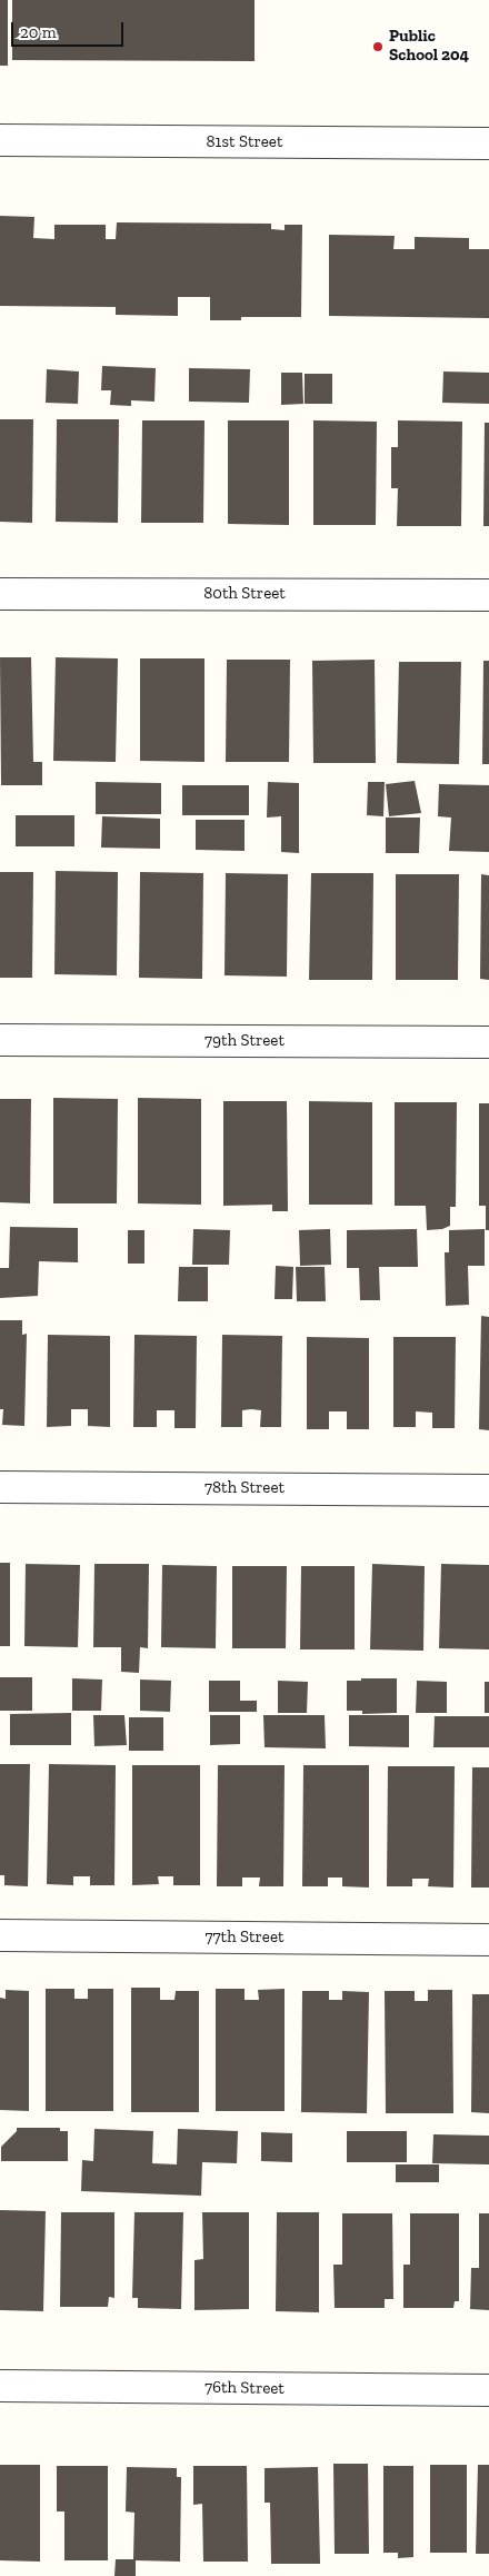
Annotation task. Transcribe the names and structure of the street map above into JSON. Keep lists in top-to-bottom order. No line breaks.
{"streets":{"street":["81st Street","80th Street","79th Street","78th Street","77th Street","76th Street"]},"places":["Public School 204"],"scale_bar":"20 m"}
